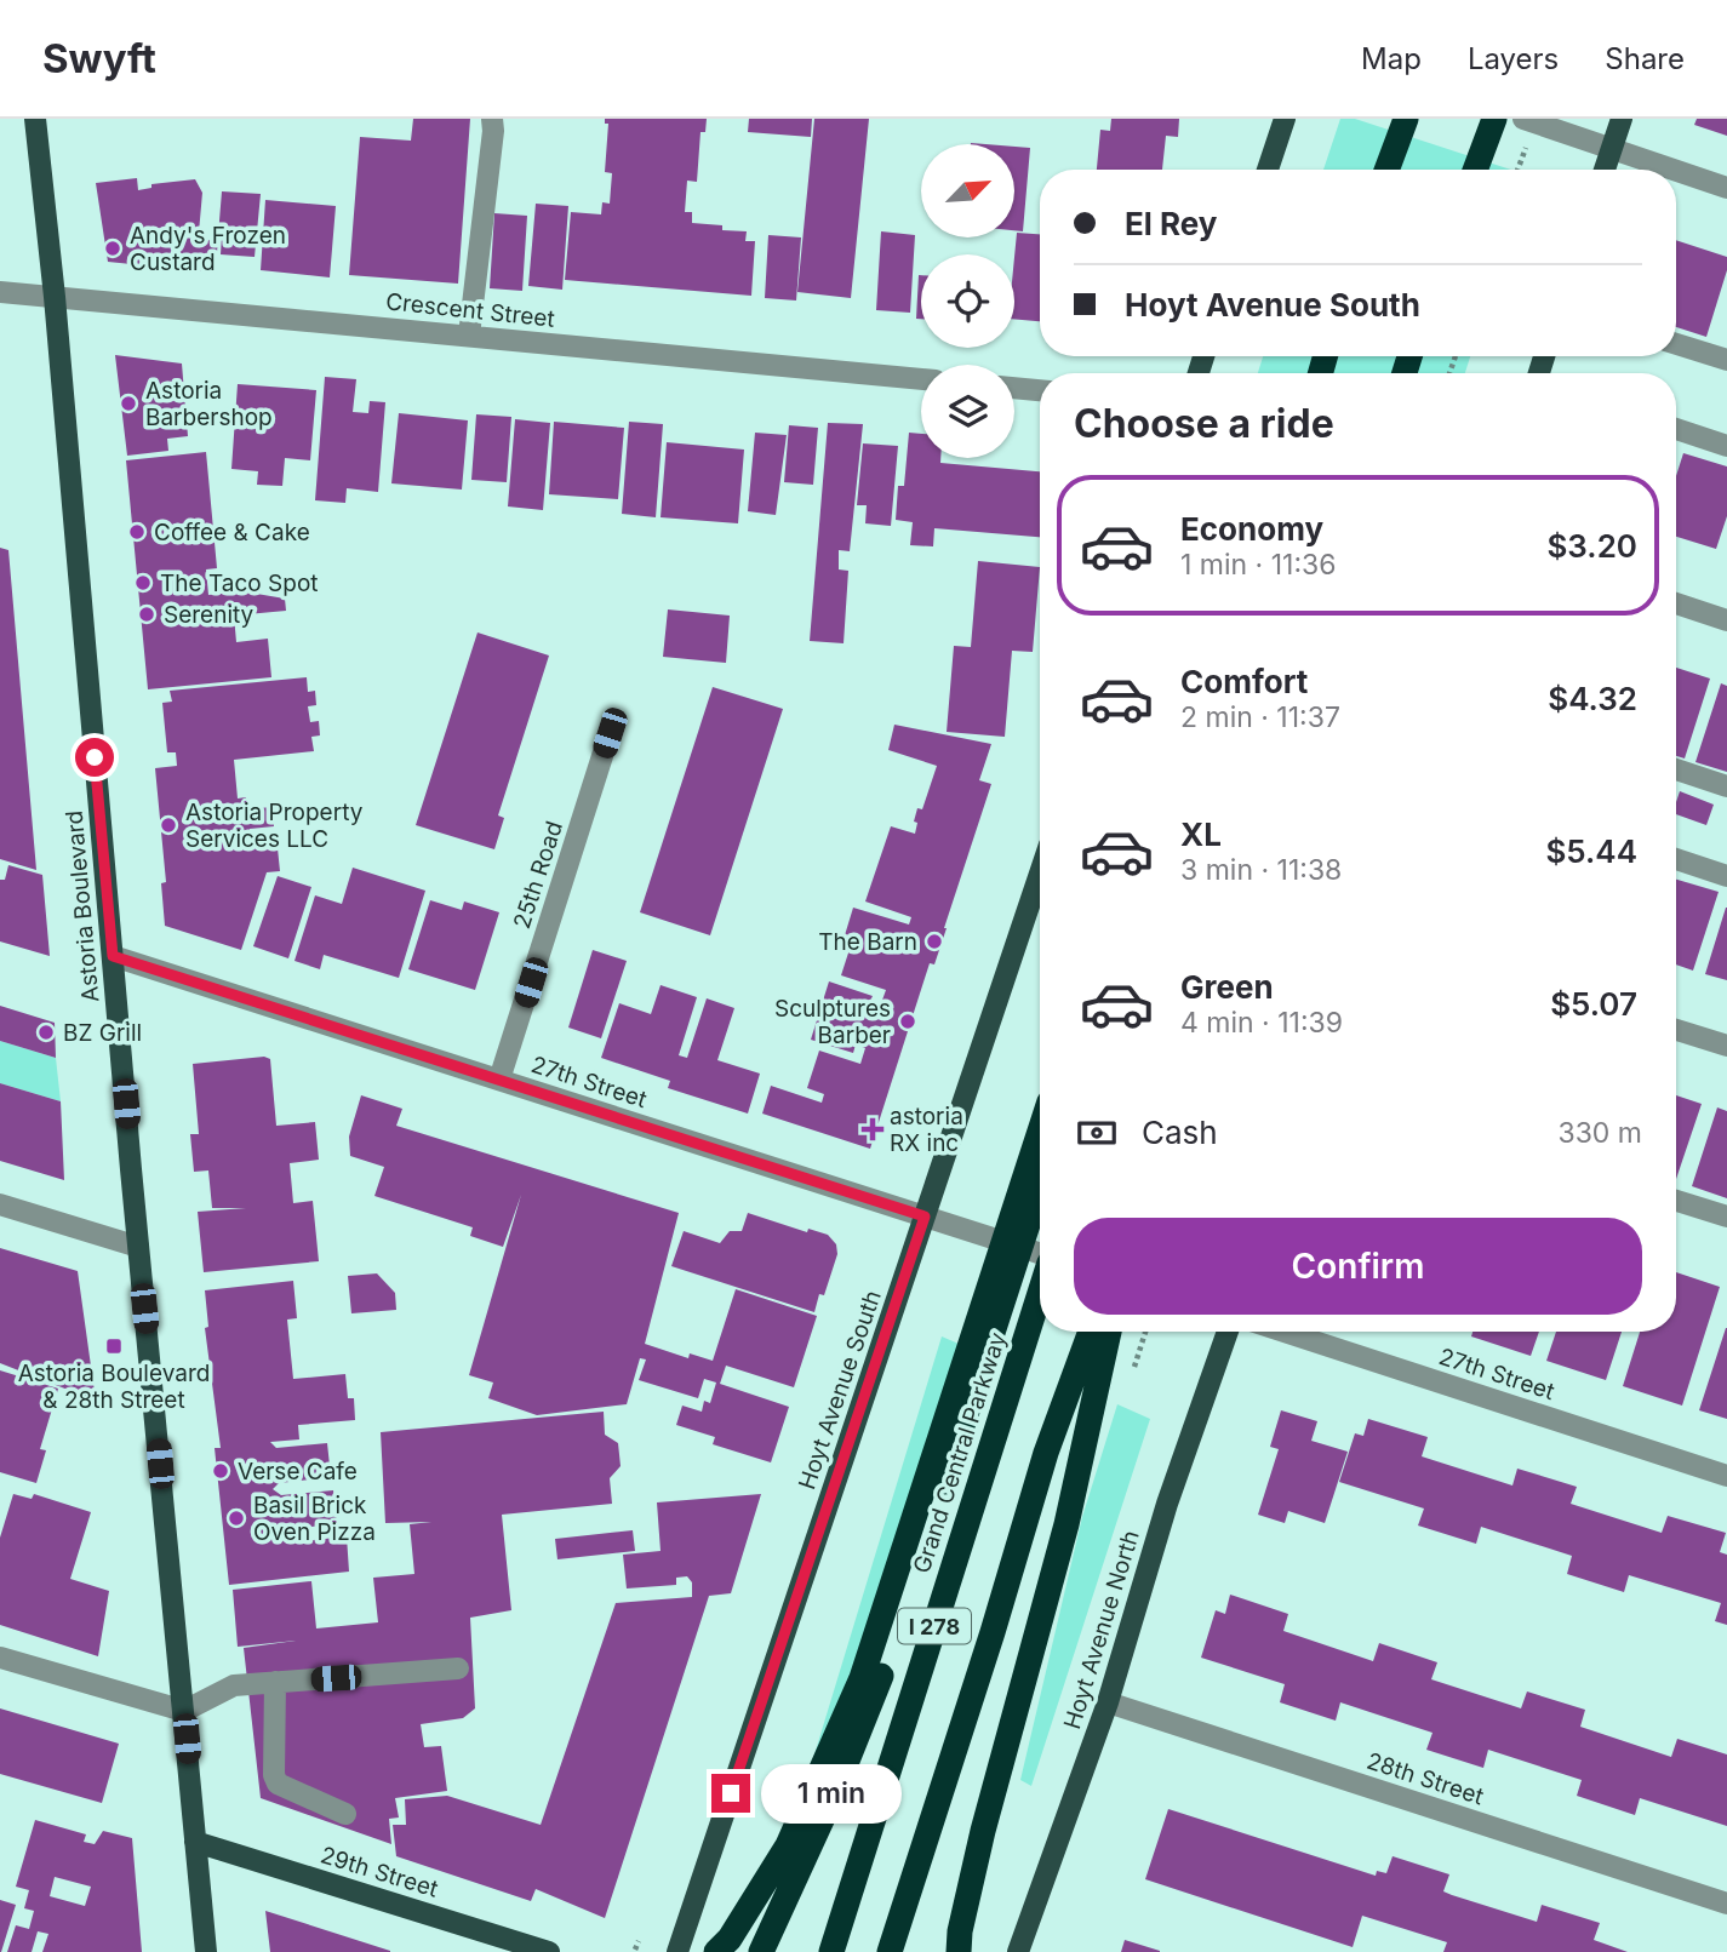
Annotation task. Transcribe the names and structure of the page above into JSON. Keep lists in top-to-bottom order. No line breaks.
{"streets":{"highway":["Grand Central Parkway","I 278"],"main road":["Astoria Boulevard","Hoyt Avenue South","Hoyt Avenue North","29th Street"],"street":["Crescent Street","25th Road","27th Street","28th Street"]},"crossings":[["Crescent Street","Astoria Boulevard"],["25th Road","27th Street"],["Astoria Boulevard","27th Street"],["Astoria Boulevard","29th Street"],["27th Street","Hoyt Avenue South"],["Hoyt Avenue North","28th Street"]],"places":{"other":["Andy's Frozen Custard","Astoria Barbershop","Coffee & Cake","The Taco Spot","Serenity","Astoria Property Services LLC","The Barn","Sculptures Barber","BZ Grill","Verse Cafe","Basil Brick Oven Pizza"],"health":["astoria RX inc"],"transit":["Astoria Boulevard & 28th Street"]},"north":"top right","page":{"header":"Swyft","nav":["Map","Layers","Share"],"banner":["El Rey","Hoyt Avenue South"],"heading":"Choose a ride","list":[{"name":"Economy","note":"1 min · 11:36","value":"$3.20"},{"name":"Comfort","note":"2 min · 11:37","value":"$4.32"},{"name":"XL","note":"3 min · 11:38","value":"$5.44"},{"name":"Green","note":"4 min · 11:39","value":"$5.07"}],"pay":["Cash","330 m"],"buttons":"Confirm","bubble":"1 min"}}
